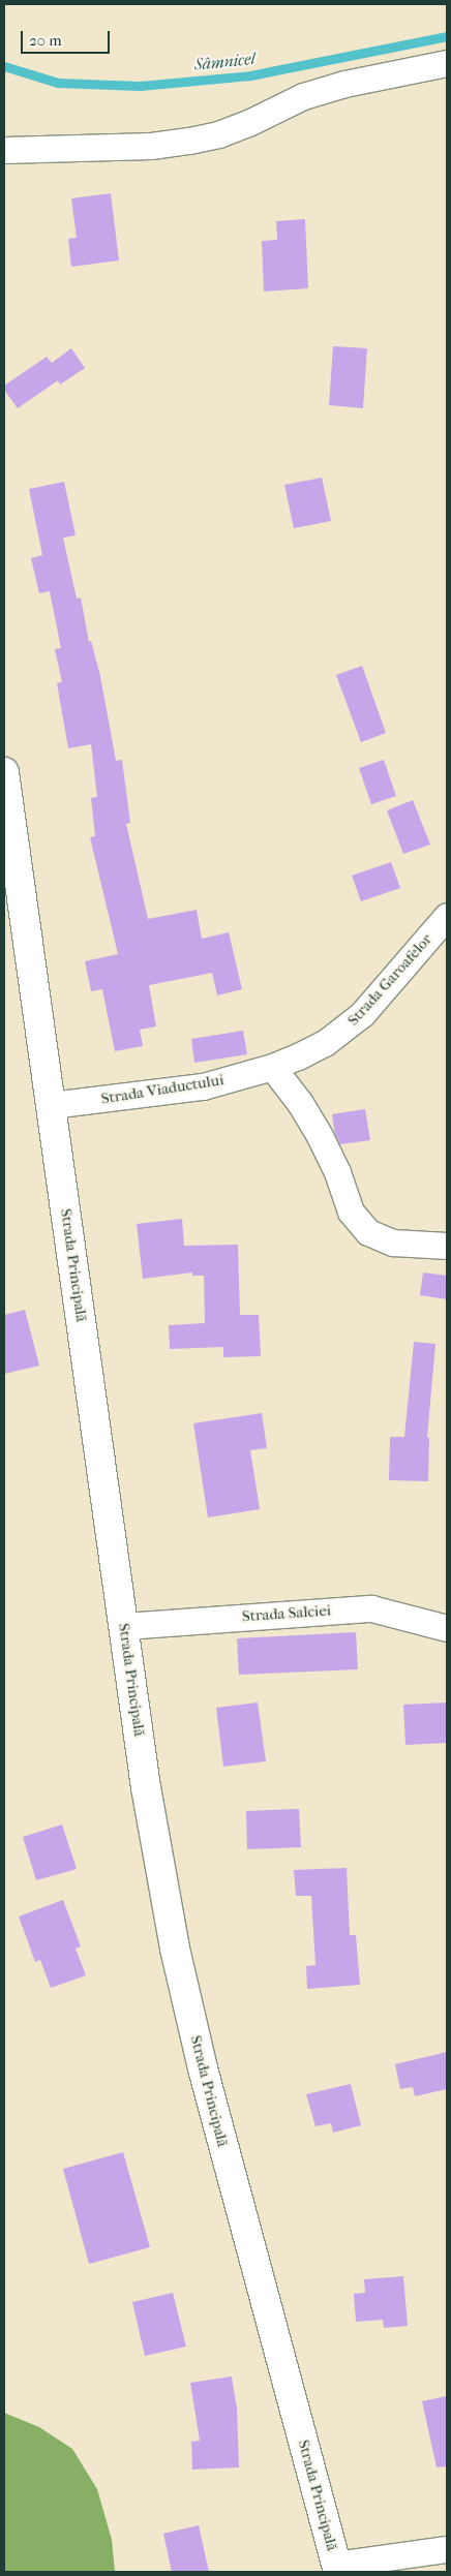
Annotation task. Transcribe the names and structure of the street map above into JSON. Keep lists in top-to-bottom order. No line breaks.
{"streets":{"highway":["Strada Principală"],"street":["Strada Garoafelor","Strada Viaductului","Strada Salciei"]},"crossings":[["Strada Garoafelor","Strada Viaductului"],["Strada Viaductului","Strada Principală"],["Strada Principală","Strada Salciei"]],"water":["Sâmnicel"],"scale_bar":"20 m"}
